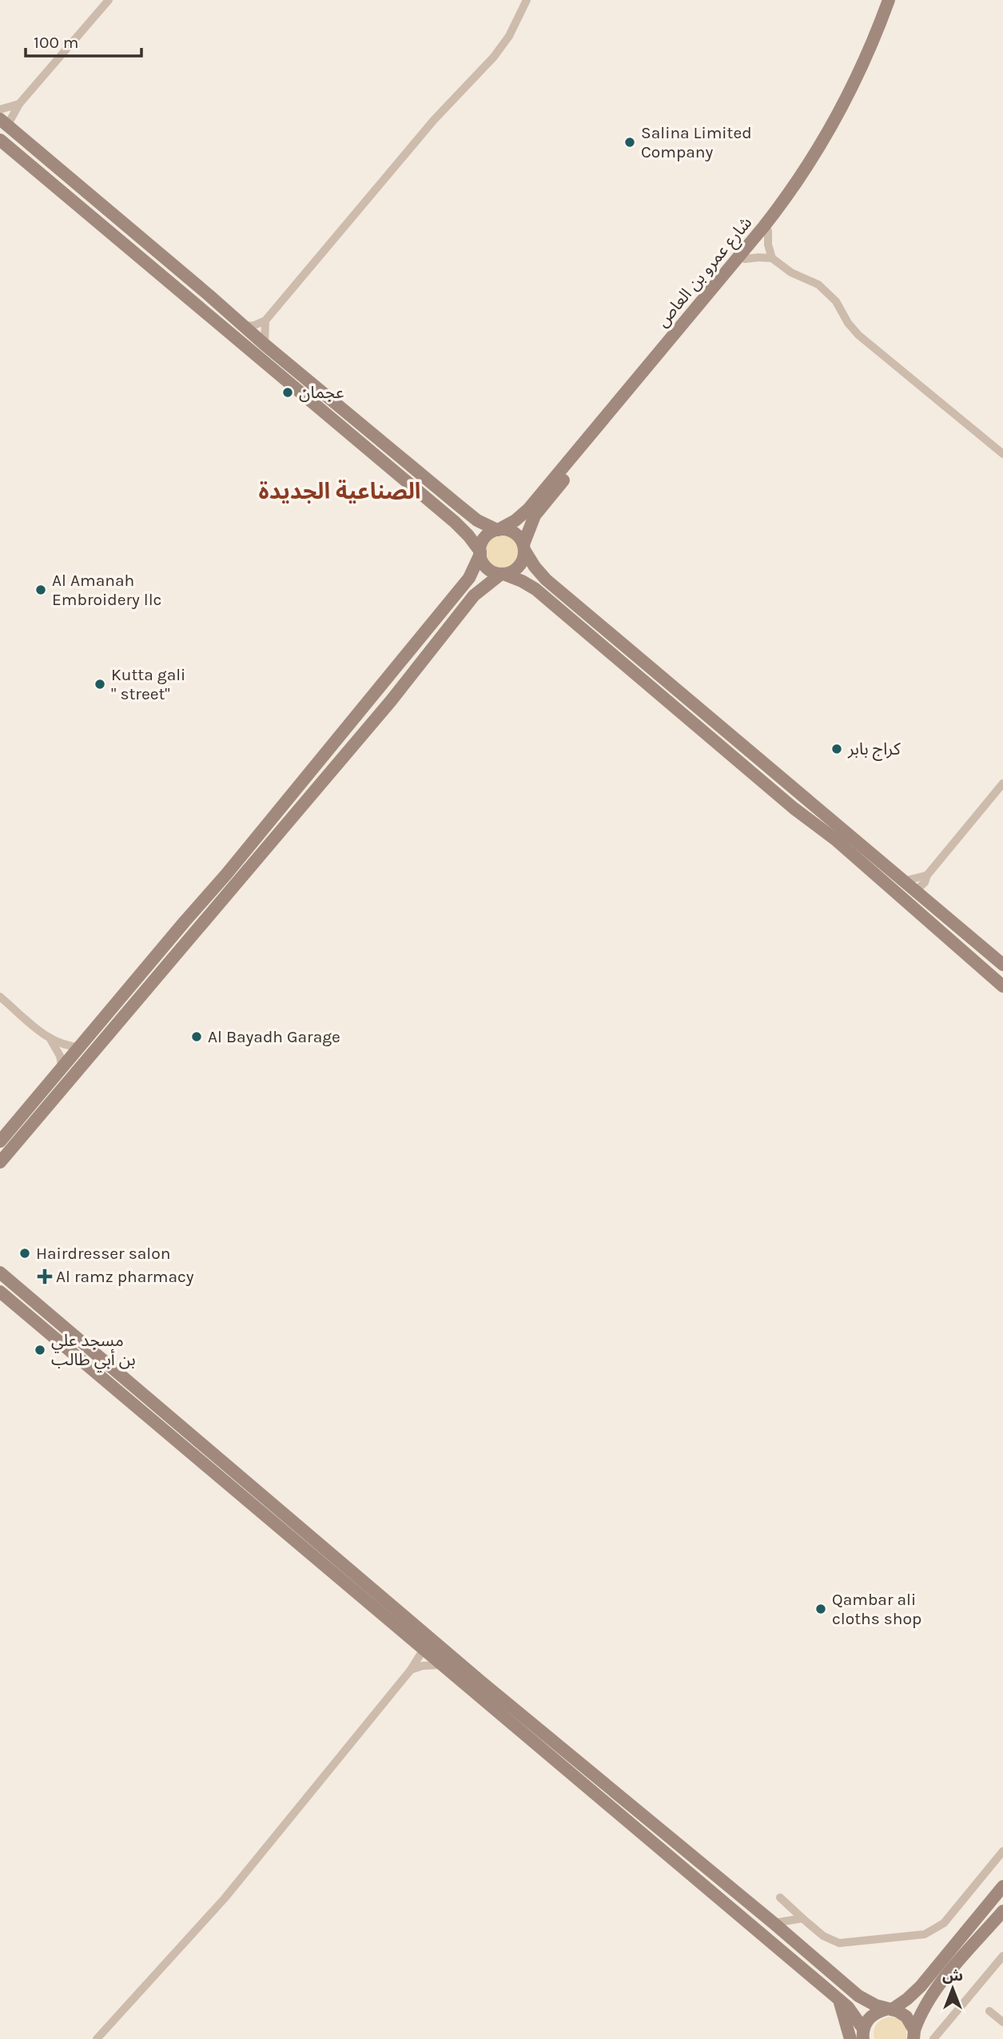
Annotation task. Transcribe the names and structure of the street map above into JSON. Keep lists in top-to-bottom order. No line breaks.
{"streets":{"main road":["شارع عمرو بن العاص"]},"districts":["الصناعية الجديدة"],"places":{"other":["Salina Limited Company","عجمان","Al Amanah Embroidery llc","Kutta gali \" street\"","كراج بابر","Al Bayadh Garage","Hairdresser salon","مسجد علي بن أبي طالب","Qambar ali cloths shop"],"health":["Al ramz pharmacy"]},"scale_bar":"100 m","north":"top"}
